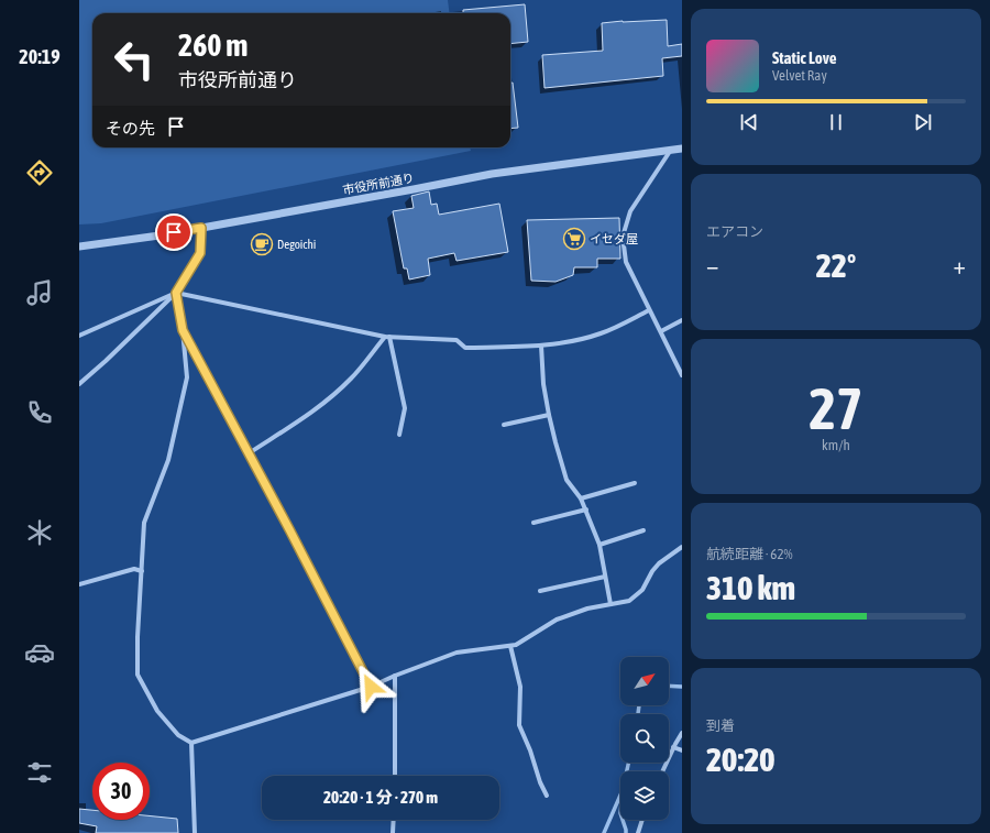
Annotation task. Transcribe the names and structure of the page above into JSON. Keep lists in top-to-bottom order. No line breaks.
{"streets":{"street":["市役所前通り"]},"places":{"supermarket":["イセダ屋"],"cafe":["Degoichi"]},"north":"top right","page":{"tabs":"20:19","turn":["260 m","市役所前通り"],"song":["Static Love","Velvet Ray"],"then":"その先","tile":["エアコン",["27","km/h"],["航続距離 · 62%","310 km"],["到着","20:20"]],"heat":["−","22°","+"],"limit":"30","trip":"20:20 · 1 分 · 270 m"}}
